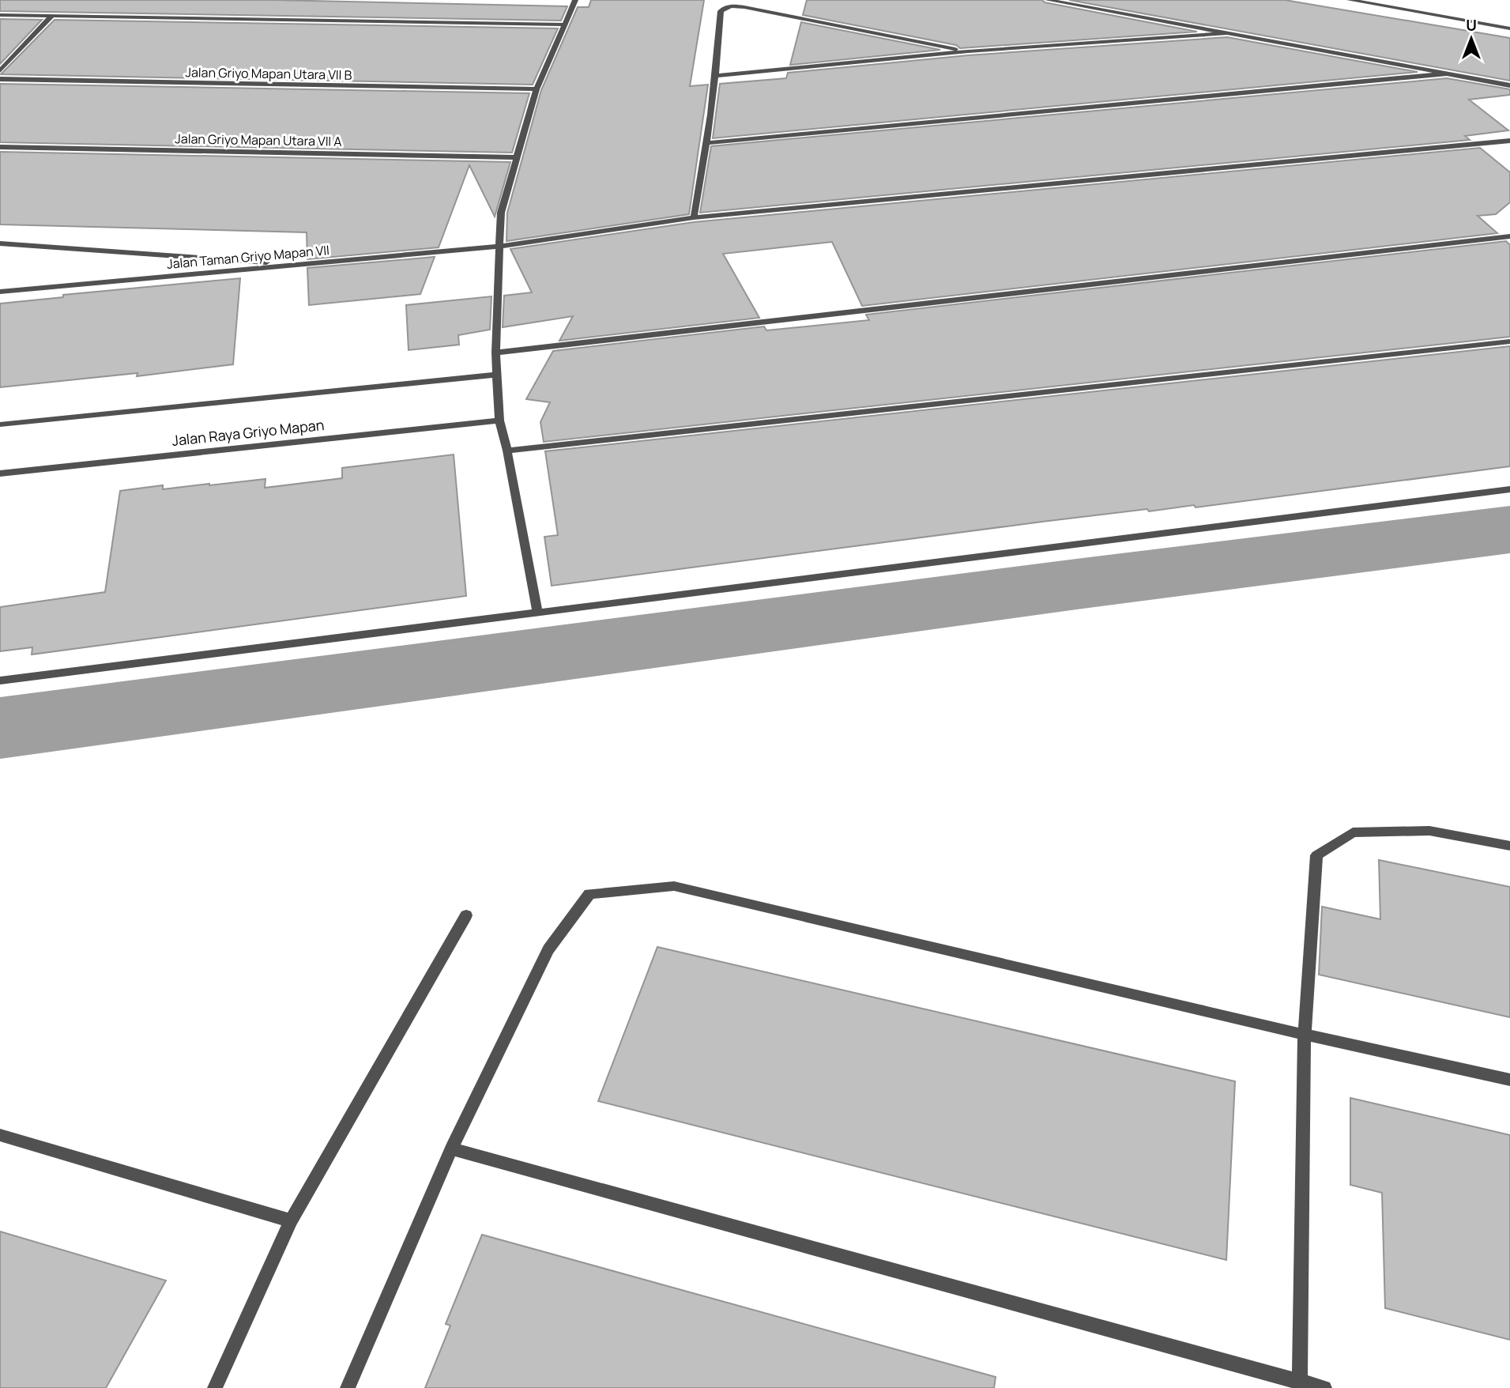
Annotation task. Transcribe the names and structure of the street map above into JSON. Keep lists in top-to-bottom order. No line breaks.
{"streets":{"street":["Jalan Griyo Mapan Utara VII B","Jalan Griyo Mapan Utara VII A","Jalan Taman Griyo Mapan VII","Jalan Raya Griyo Mapan"]},"north":"top"}
